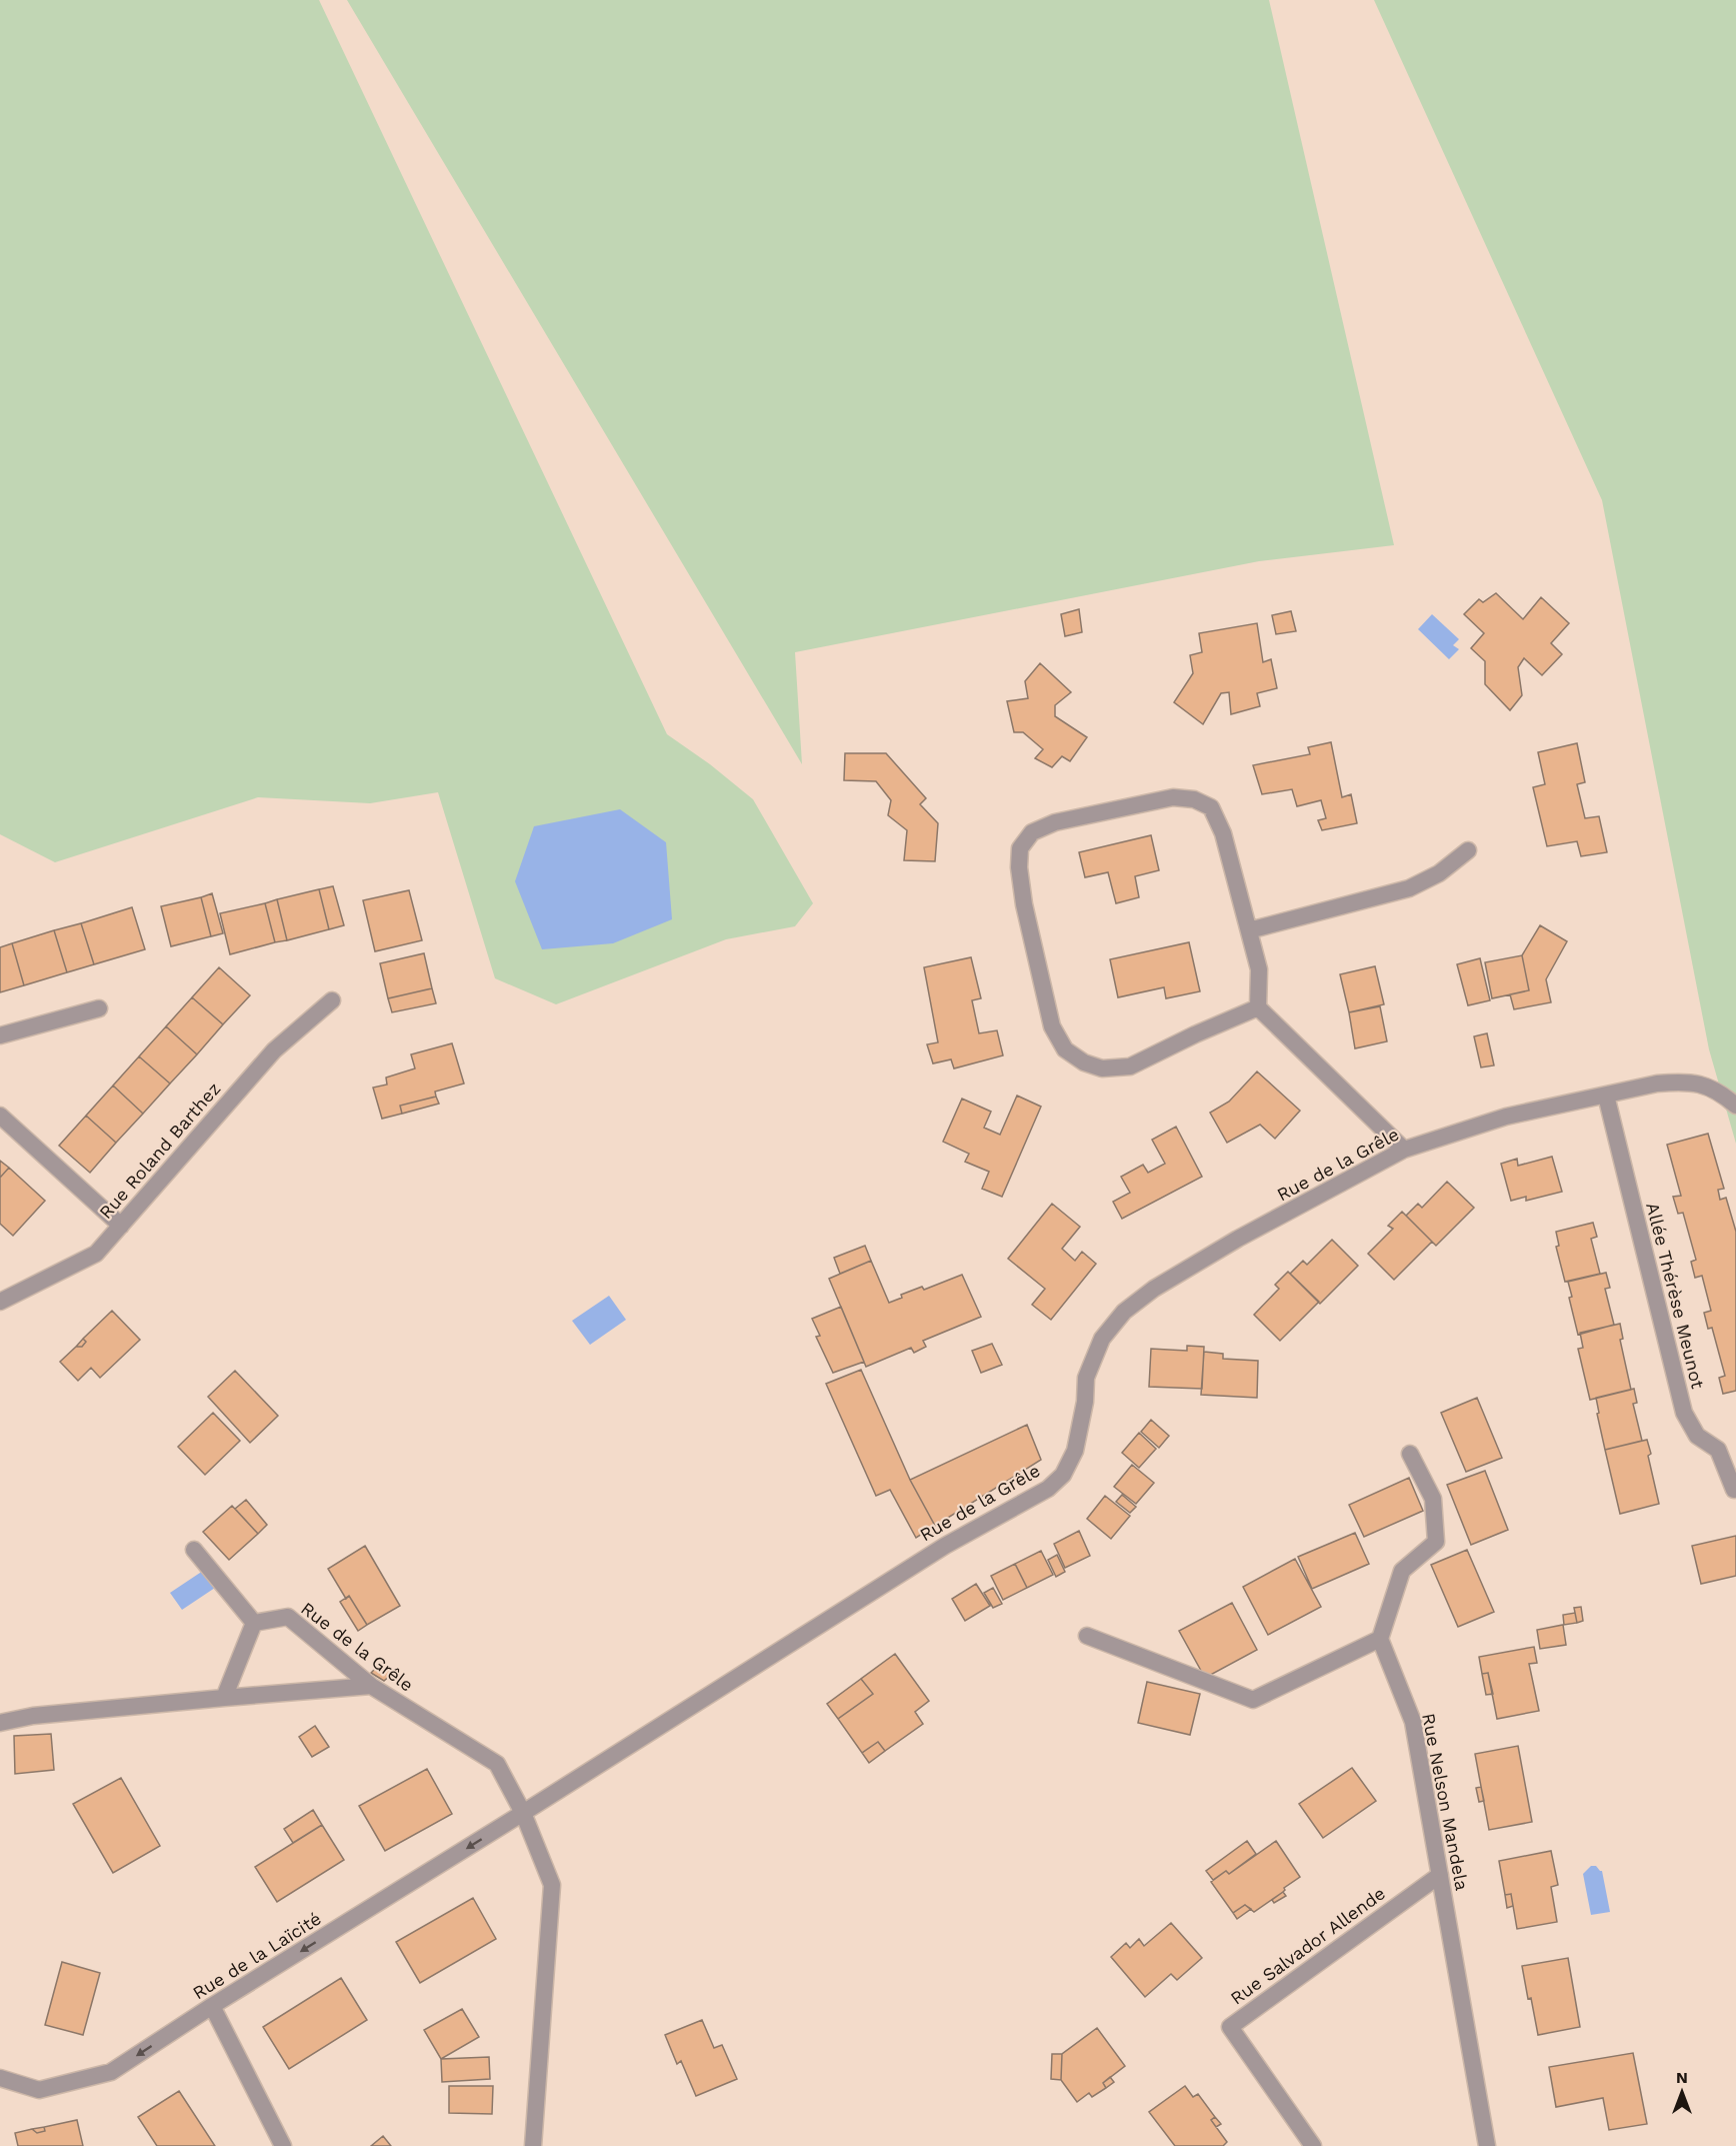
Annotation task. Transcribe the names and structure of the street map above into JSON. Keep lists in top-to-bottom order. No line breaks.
{"streets":{"street":["Rue Roland Barthez","Rue de la Grêle","Allée Thérèse Meunot","Rue Nelson Mandela","Rue Salvador Allende","Rue de la Laïcité"]},"crossings":[["Rue de la Grêle","Allée Thérèse Meunot"],["Rue de la Grêle","Rue de la Laïcité"],["Rue Nelson Mandela","Rue Salvador Allende"]],"one_way":["Rue de la Laïcité"],"north":"top"}
